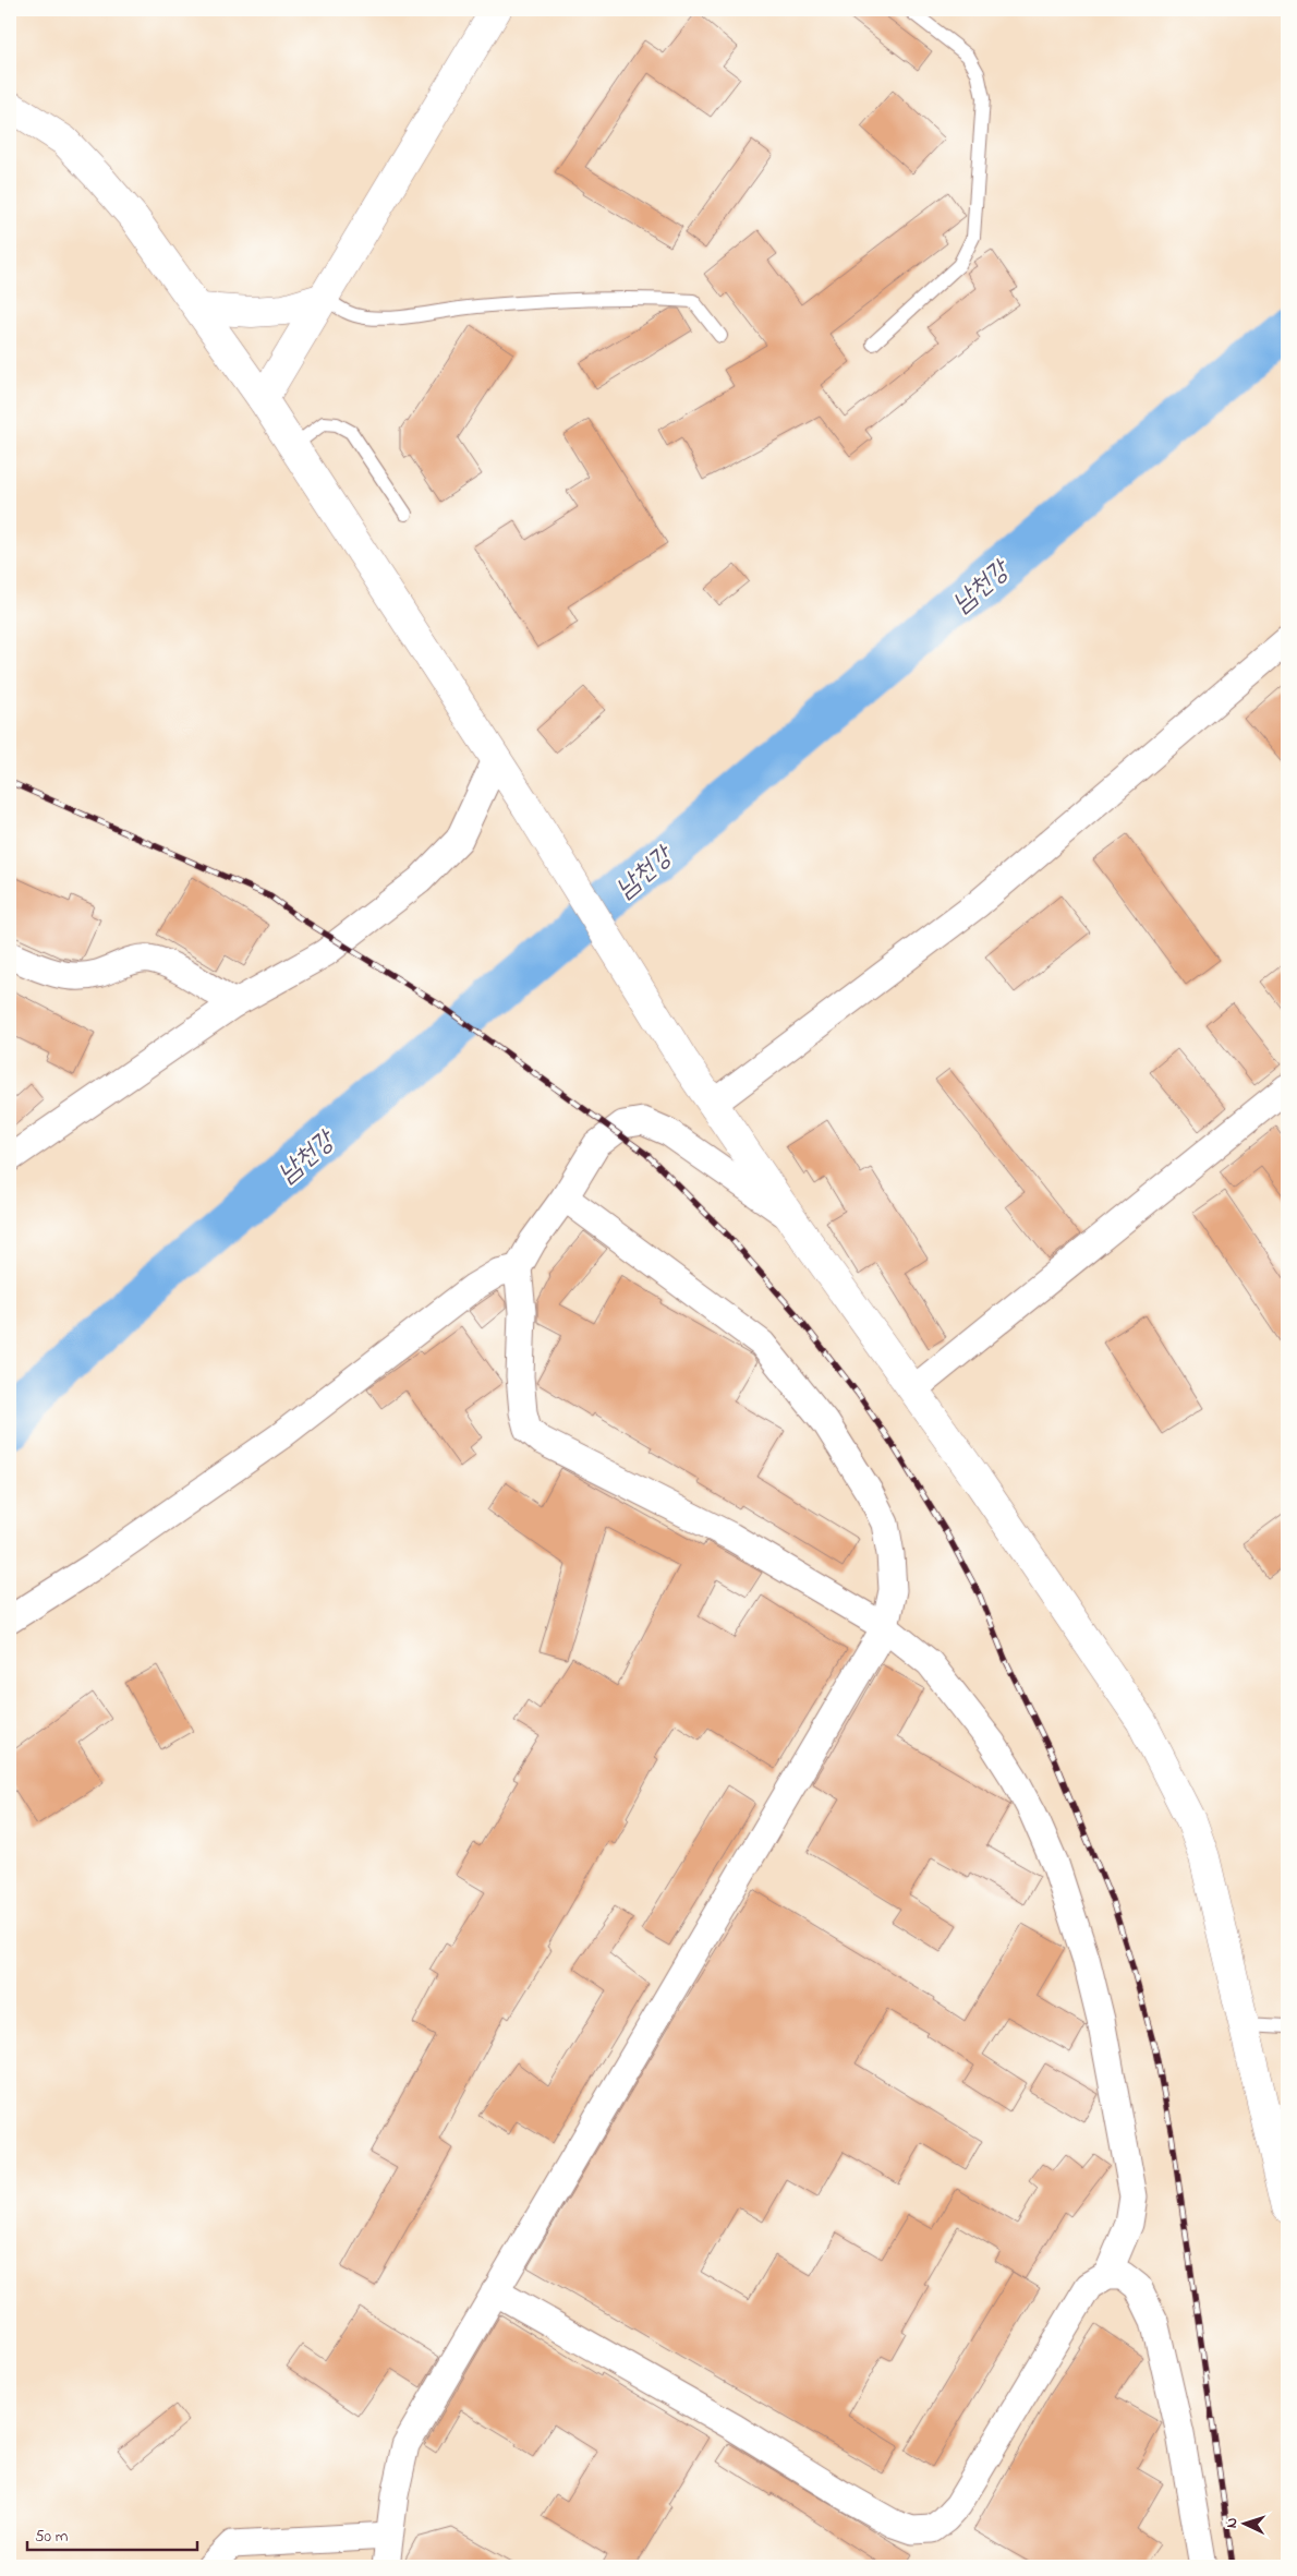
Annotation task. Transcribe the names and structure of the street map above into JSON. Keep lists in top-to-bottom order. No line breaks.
{"water":["남천강"],"scale_bar":"50 m","north":"left"}
